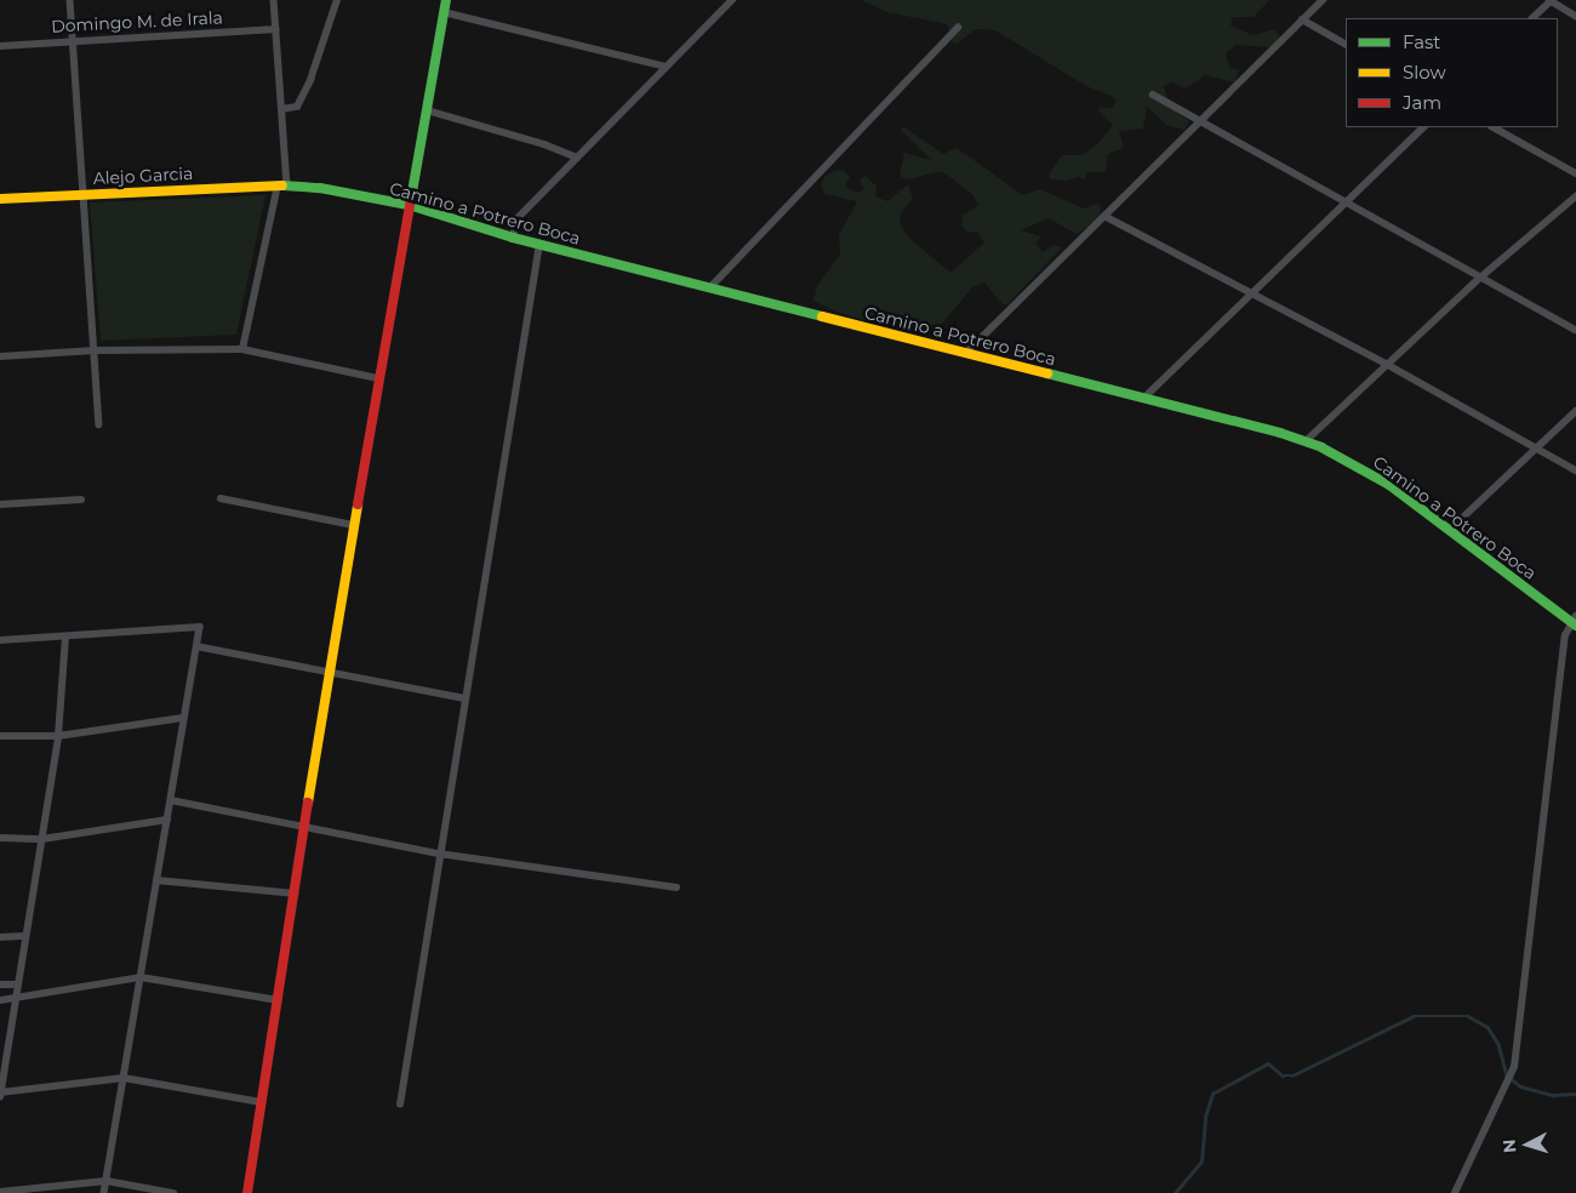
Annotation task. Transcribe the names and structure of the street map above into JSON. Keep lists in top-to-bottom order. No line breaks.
{"streets":{"street":["Domingo M. de Irala","Alejo Garcia","Camino a Potrero Boca"]},"crossings":[["Alejo Garcia","Camino a Potrero Boca"]],"legend":["Fast","Slow","Jam"],"north":"left"}
